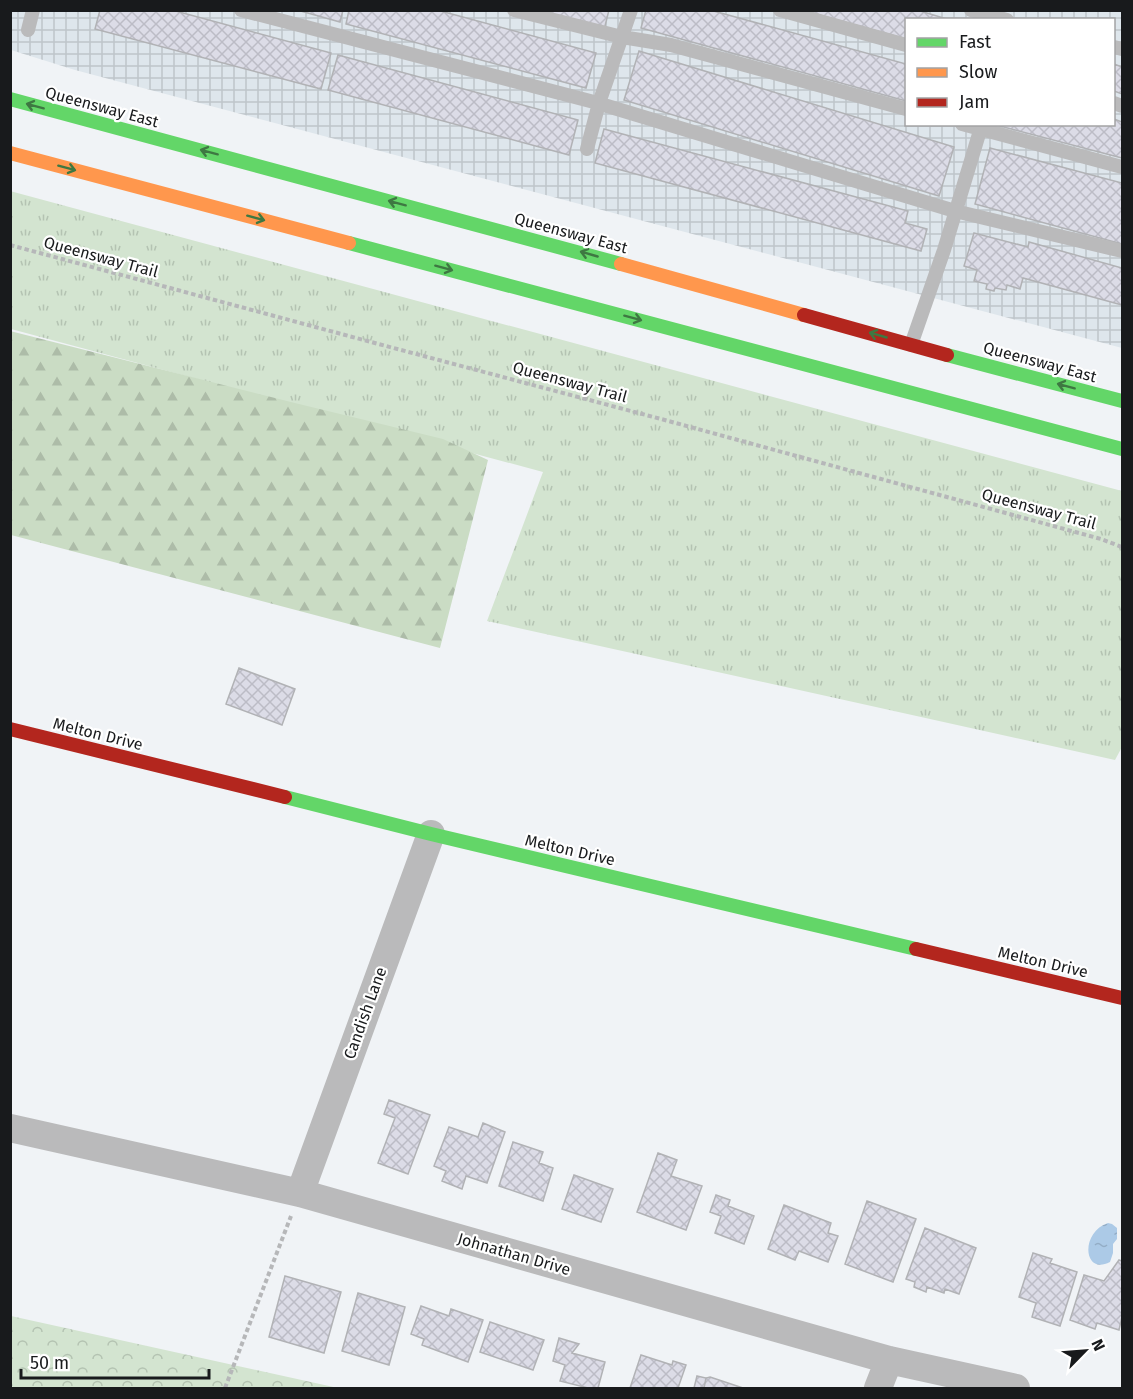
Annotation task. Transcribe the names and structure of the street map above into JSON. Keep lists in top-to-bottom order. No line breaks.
{"streets":{"main road":["Queensway East","Melton Drive"],"street":["Candish Lane","Johnathan Drive"],"path":["Queensway Trail"]},"crossings":[["Melton Drive","Candish Lane"],["Candish Lane","Johnathan Drive"]],"legend":["Fast","Slow","Jam"],"scale_bar":"50 m","north":"top right"}
